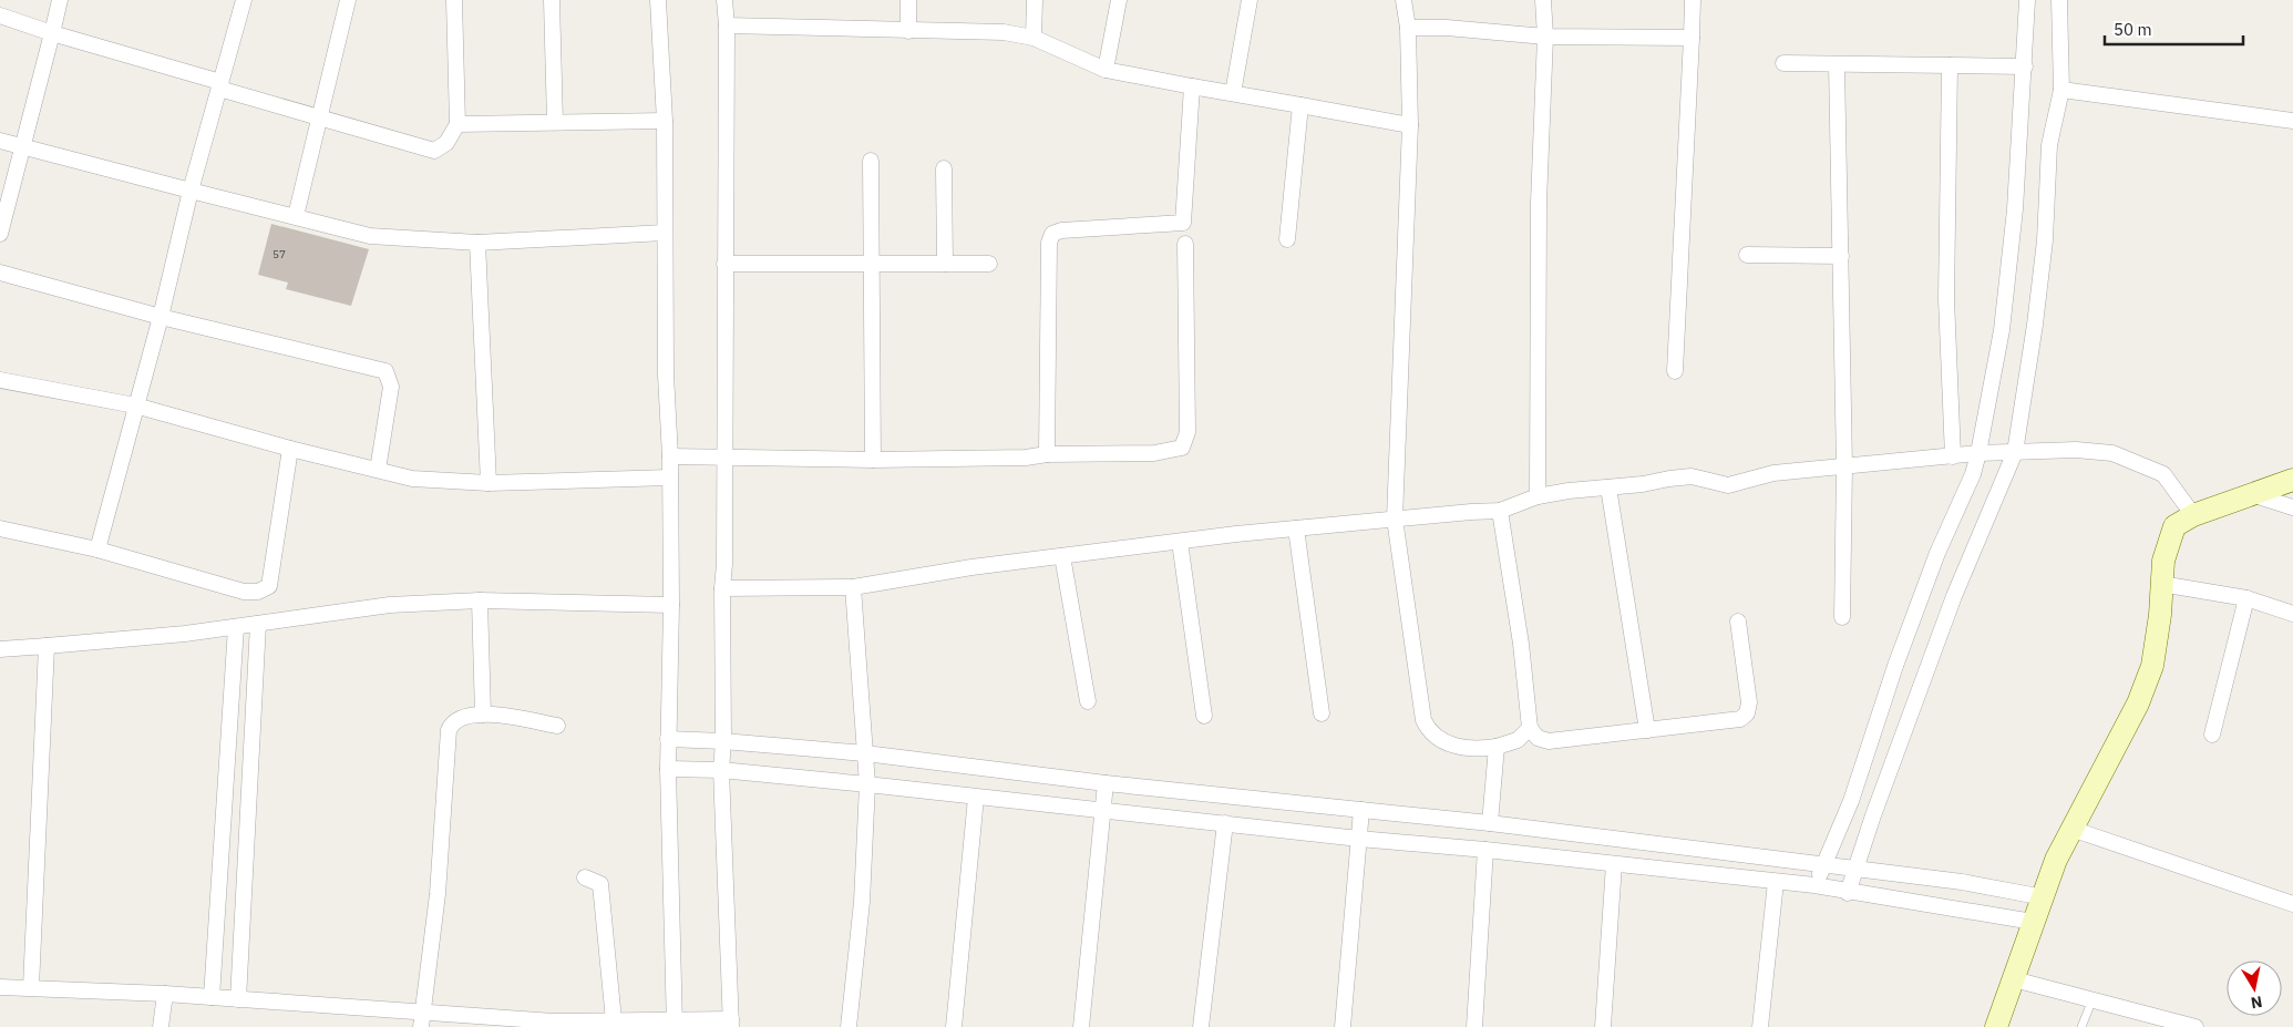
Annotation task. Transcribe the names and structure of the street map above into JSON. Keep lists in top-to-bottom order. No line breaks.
{"house_numbers":["57"],"scale_bar":"50 m","north":"bottom"}
